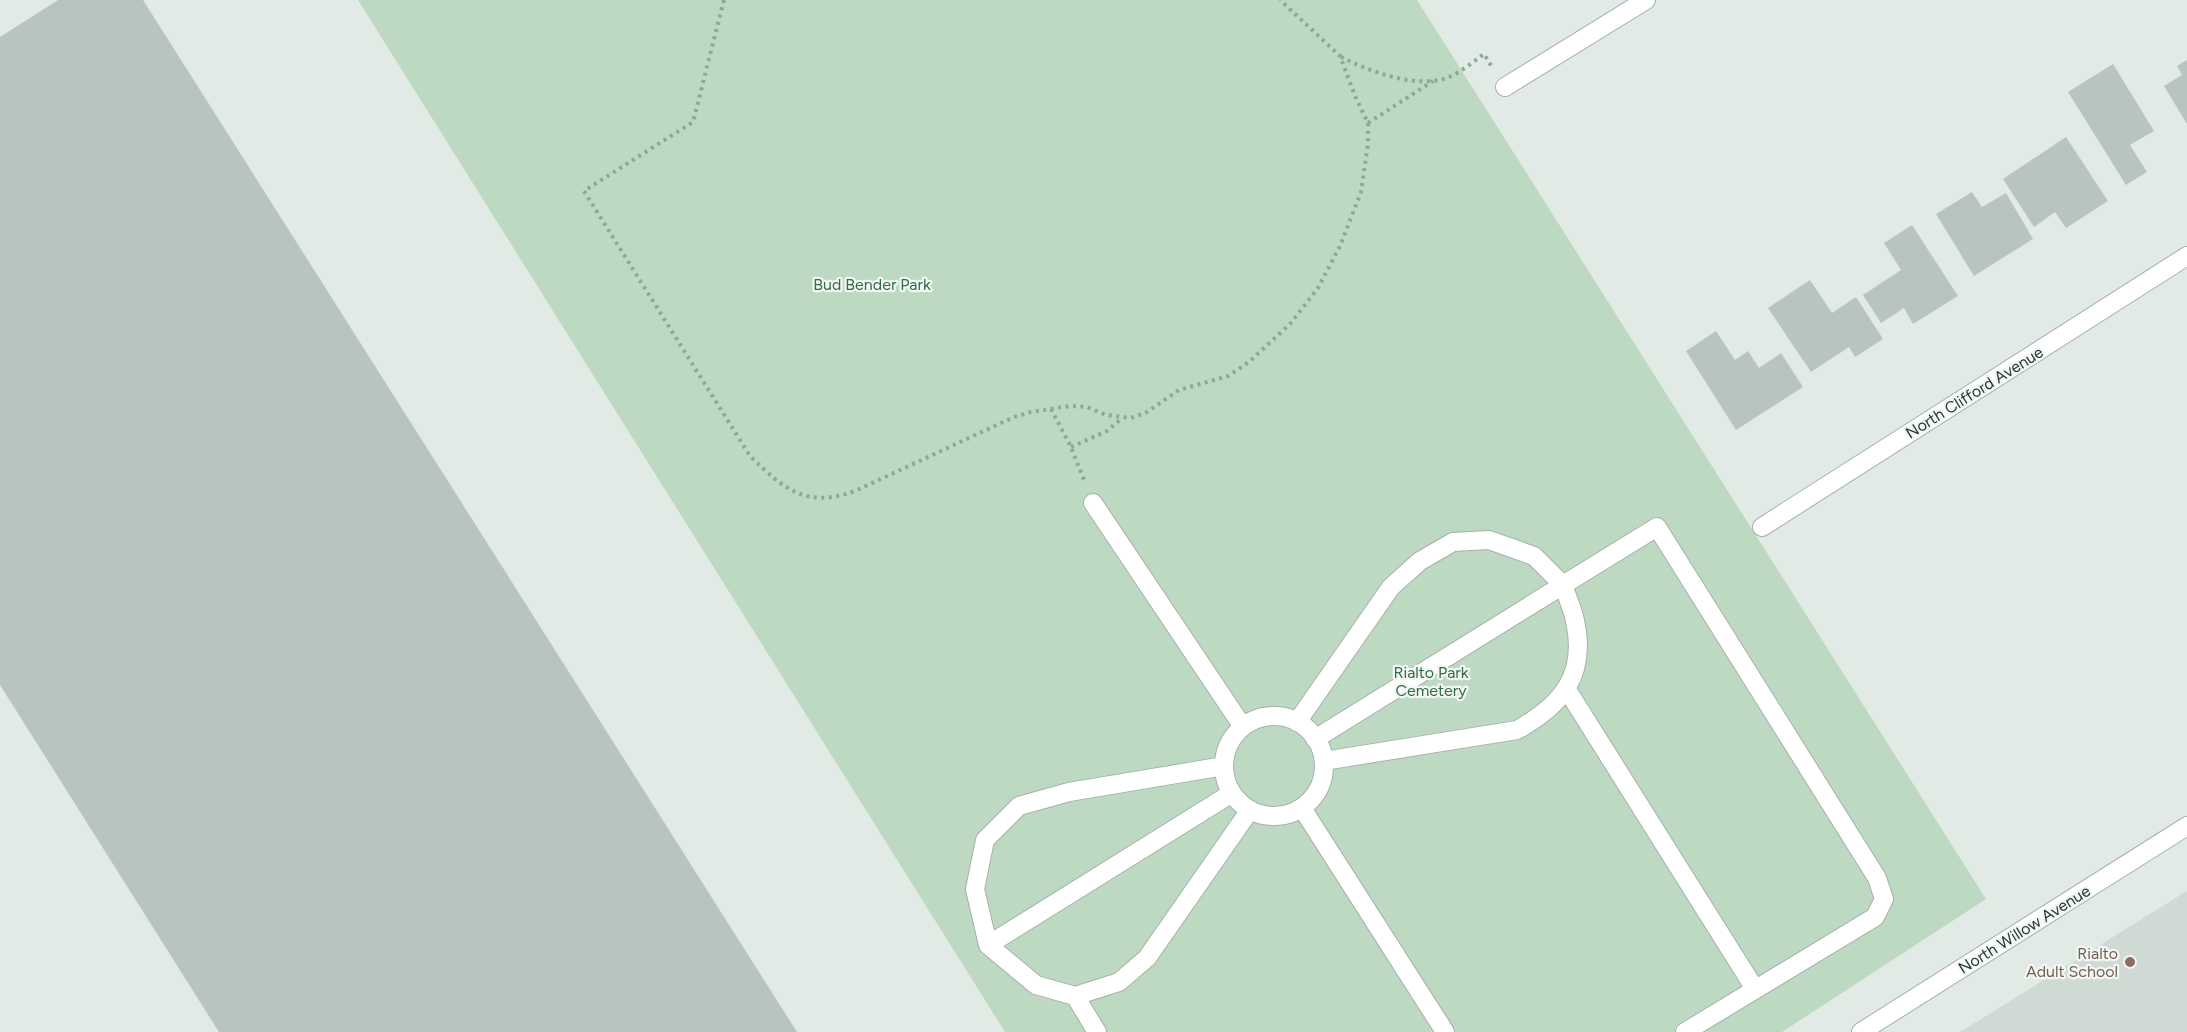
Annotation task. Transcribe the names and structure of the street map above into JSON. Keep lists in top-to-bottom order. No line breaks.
{"streets":{"street":["North Clifford Avenue","North Willow Avenue"]},"parks":["Bud Bender Park","Rialto Park Cemetery"],"places":["Rialto Adult School"]}
